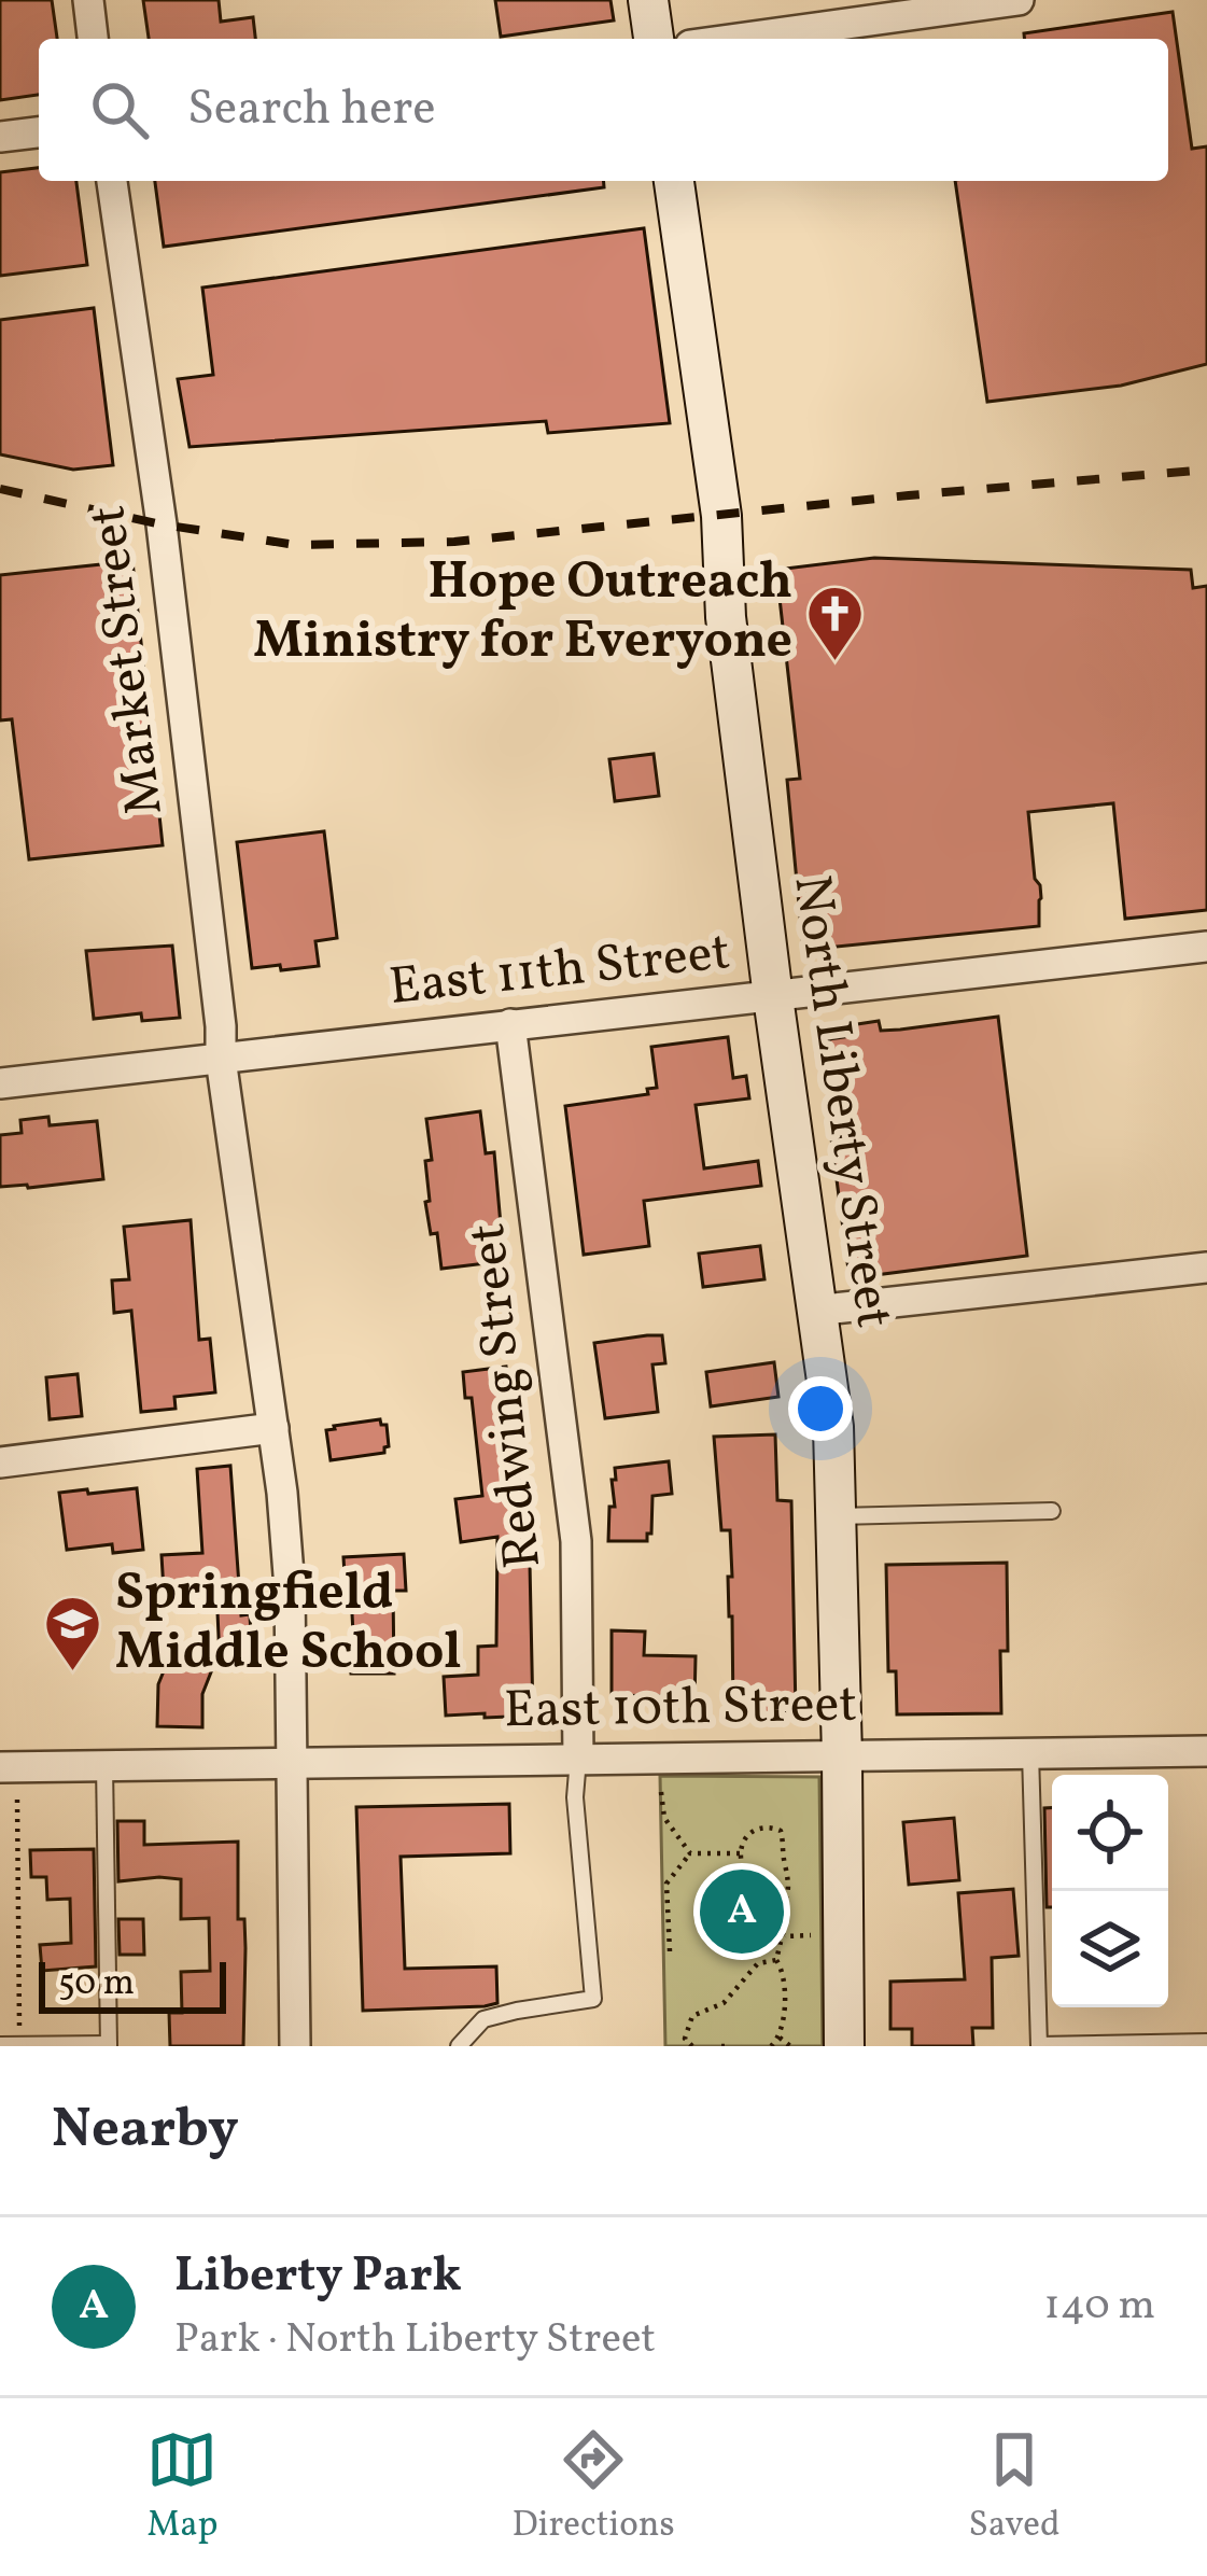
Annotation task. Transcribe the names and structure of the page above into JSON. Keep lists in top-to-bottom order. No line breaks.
{"streets":{"street":["Market Street","East 11th Street","North Liberty Street","Redwing Street","East 10th Street"]},"crossings":[["Market Street","East 11th Street"],["Market Street","East 10th Street"],["East 11th Street","North Liberty Street"],["East 11th Street","Redwing Street"],["North Liberty Street","East 10th Street"],["Redwing Street","East 10th Street"]],"places":{"church":["Hope Outreach Ministry for Everyone"],"school or university":["Springfield Middle School"]},"scale_bar":"50 m","page":{"search":"Search here","pins":"A","scale":"50 m","heading":"Nearby","list":[{"mark":"A","name":"Liberty Park","note":"Park · North Liberty Street","value":"140 m"}],"nav":["Map","Directions","Saved"]}}
